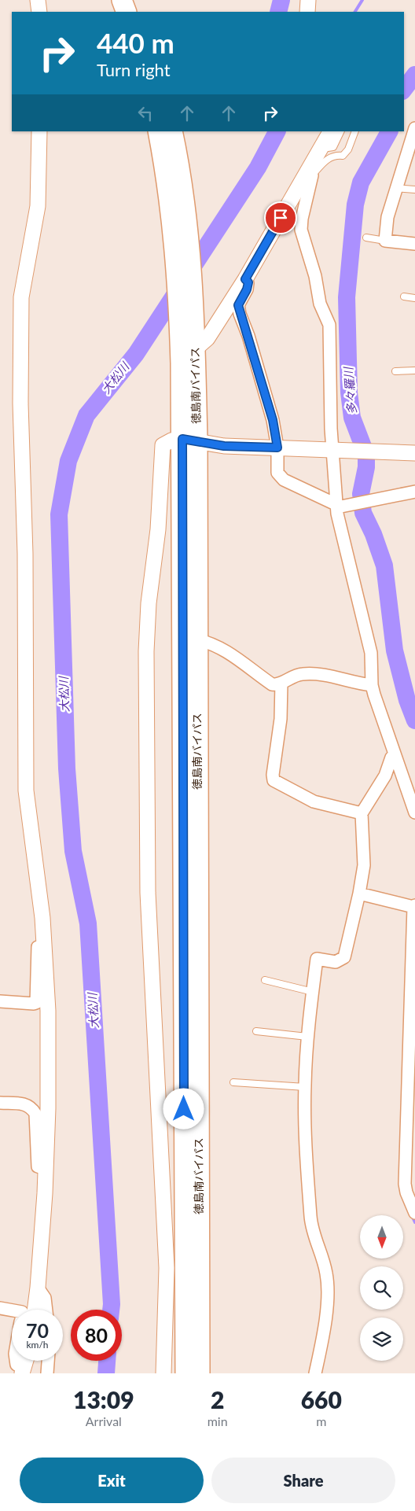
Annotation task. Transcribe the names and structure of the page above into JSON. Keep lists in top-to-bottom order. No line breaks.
{"streets":{"highway":["徳島南バイパス"]},"water":["大松川","多々羅川"],"north":"bottom","page":{"turn":["440 m","Turn right"],"speed":"70 km/h","limit":"80","eta":["13:09","Arrival","2","min","660","m"],"buttons":["Exit","Share"]}}
